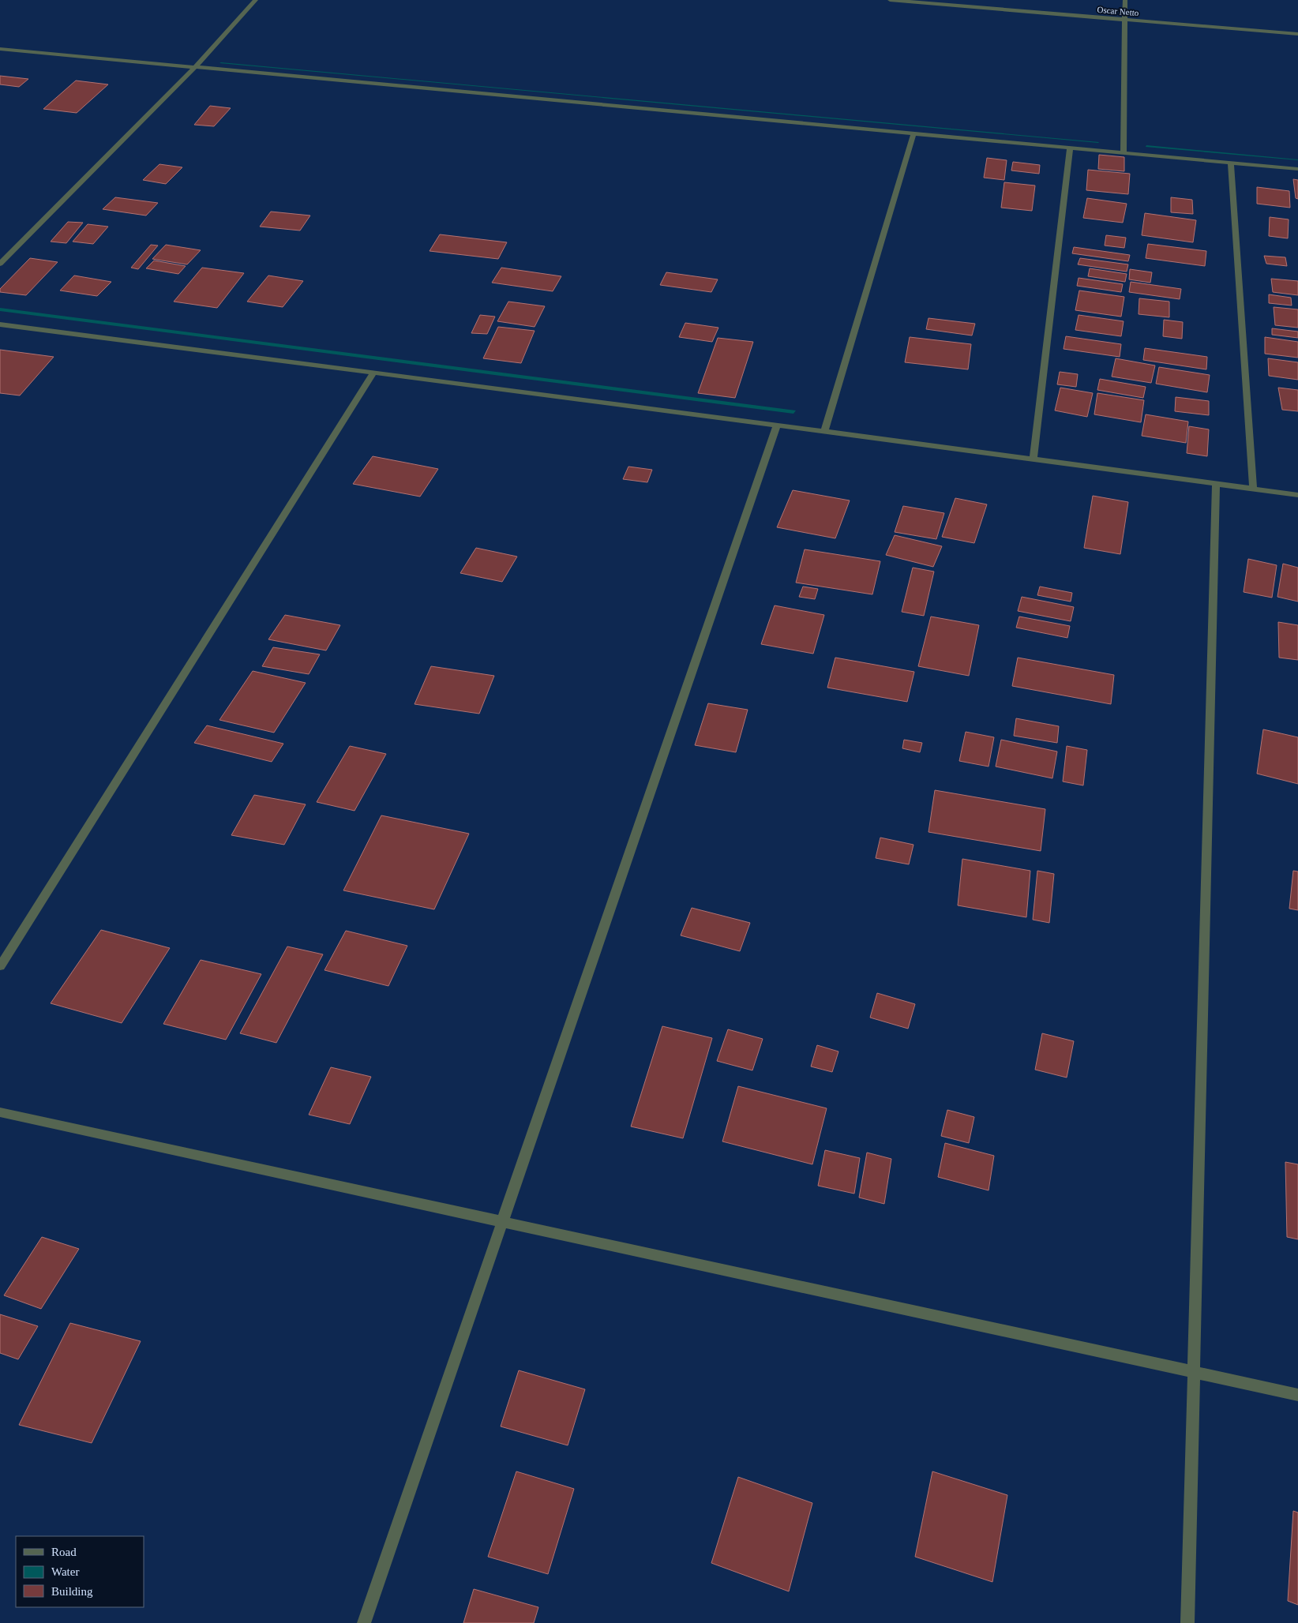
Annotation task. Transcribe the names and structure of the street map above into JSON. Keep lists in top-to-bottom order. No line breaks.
{"streets":{"street":["Oscar Netto"]},"legend":["Road","Water","Building"]}
